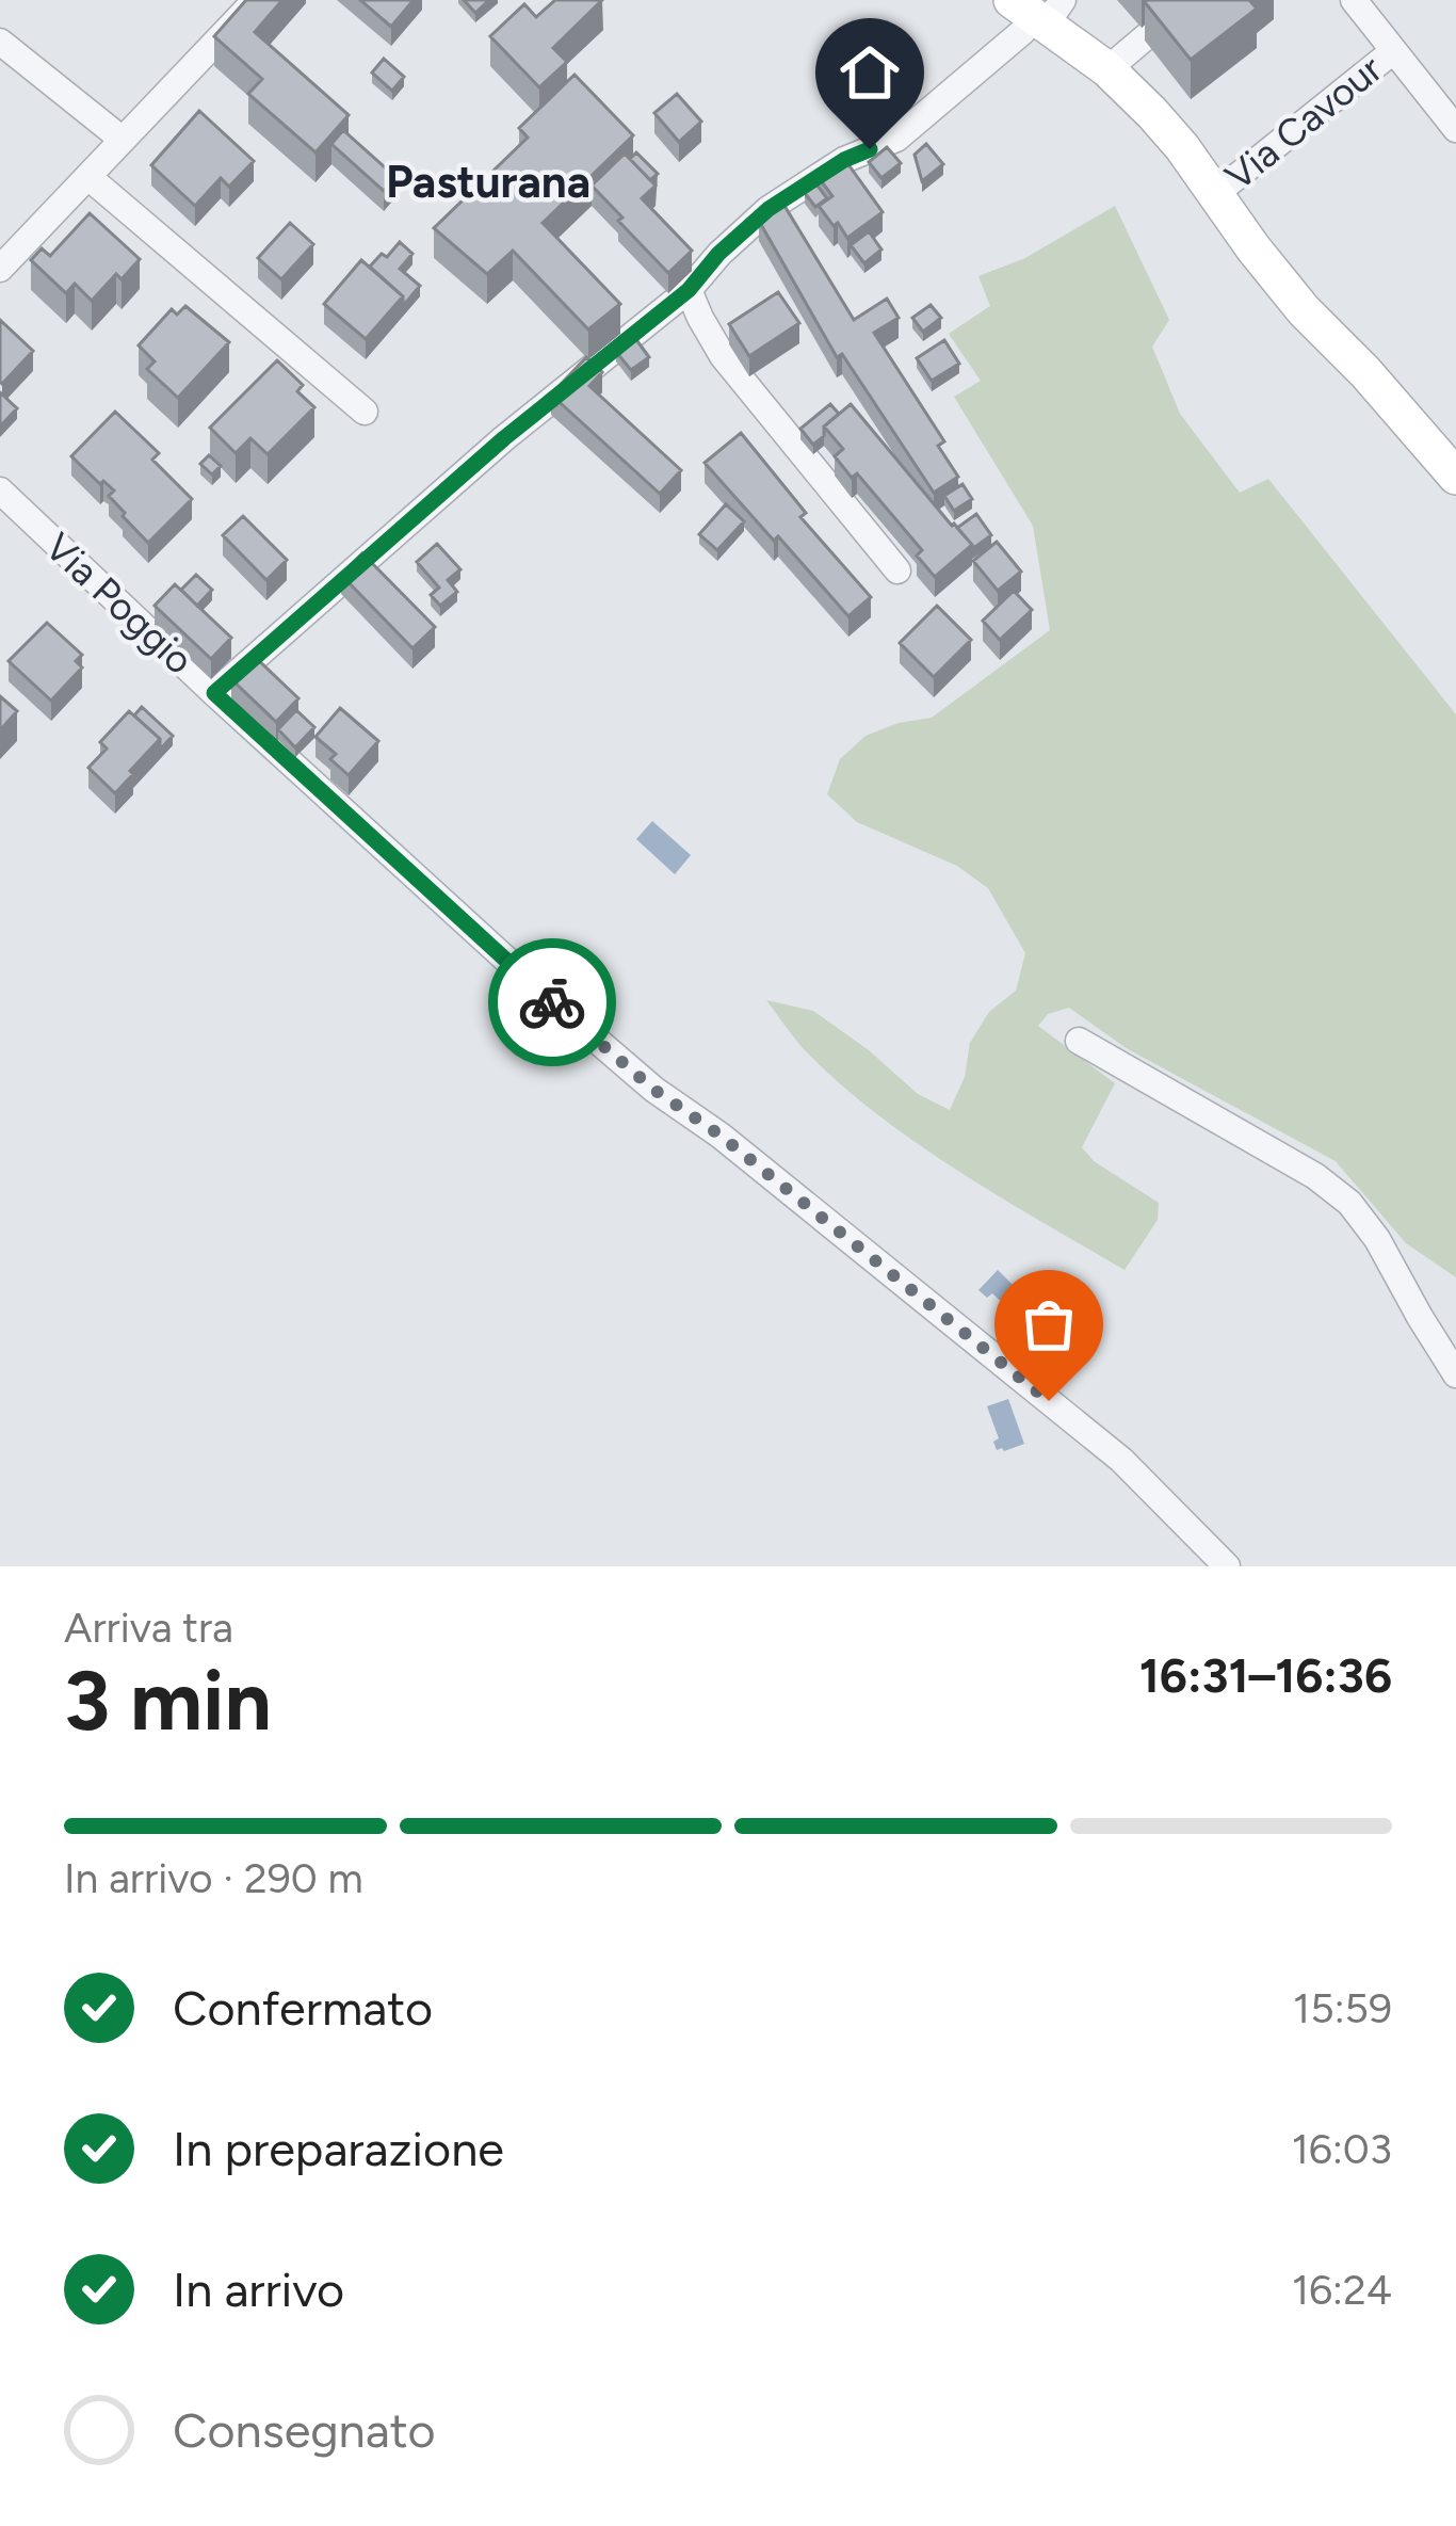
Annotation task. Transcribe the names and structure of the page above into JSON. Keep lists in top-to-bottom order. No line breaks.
{"streets":{"street":["Via Cavour","Via Poggio"]},"districts":["Pasturana"],"page":{"heading":["3 min","Arriva tra","16:31–16:36"],"bar":"In arrivo · 290 m","list":[["Confermato","15:59"],["In preparazione","16:03"],["In arrivo","16:24"],"Consegnato"]}}
